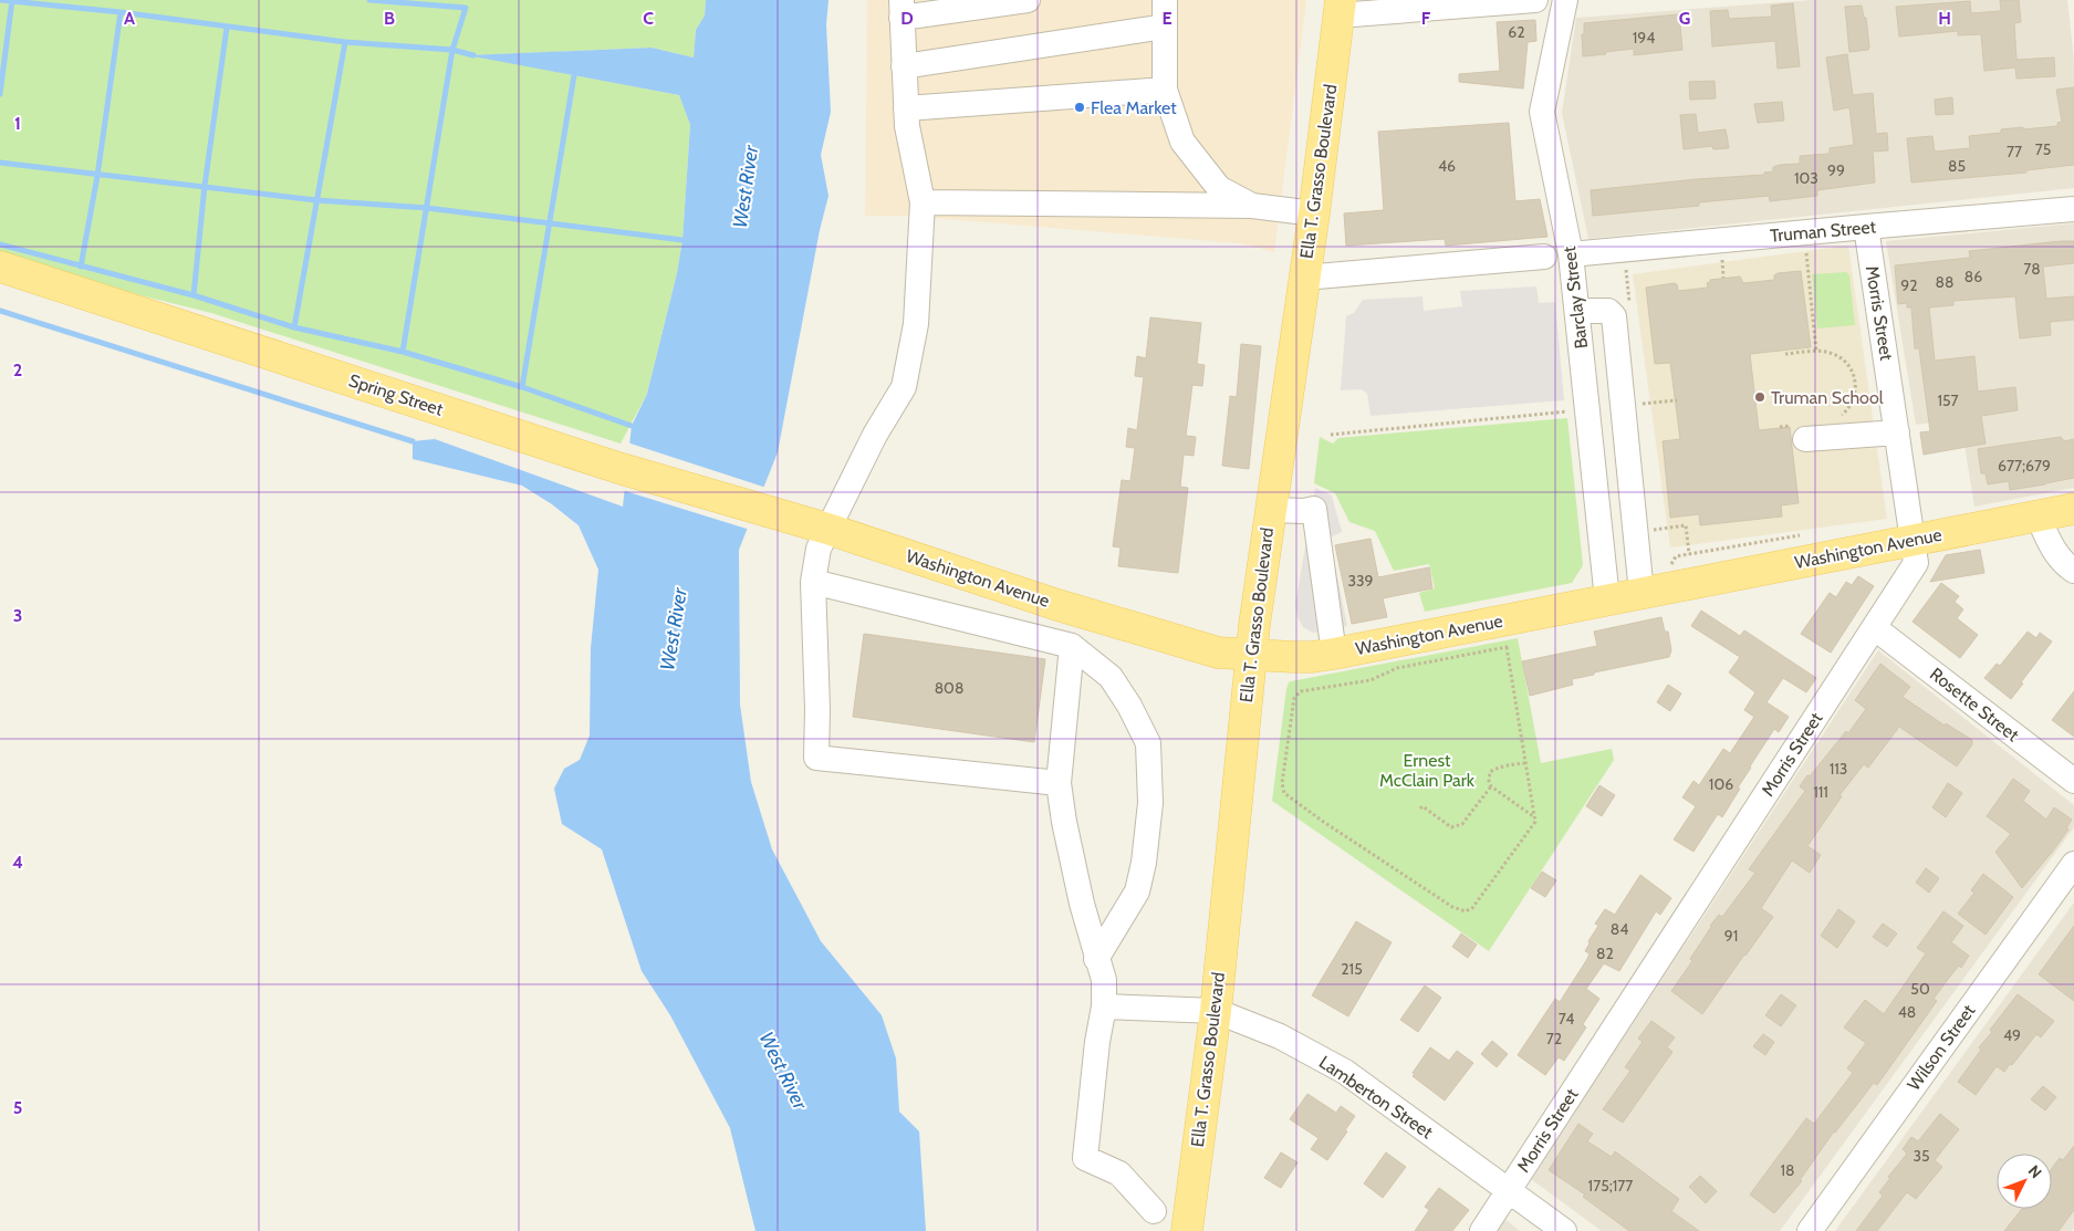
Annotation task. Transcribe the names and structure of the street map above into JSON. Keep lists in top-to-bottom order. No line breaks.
{"streets":{"main road":["Ella T. Grasso Boulevard","Spring Street","Washington Avenue"],"street":["Truman Street","Barclay Street","Morris Street","Rosette Street","Wilson Street","Lamberton Street"]},"crossings":[["Ella T. Grasso Boulevard","Washington Avenue"],["Ella T. Grasso Boulevard","Lamberton Street"],["Truman Street","Barclay Street"],["Truman Street","Morris Street"],["Barclay Street","Washington Avenue"],["Morris Street","Washington Avenue"],["Morris Street","Rosette Street"],["Morris Street","Lamberton Street"],["Spring Street","Washington Avenue"]],"water":["West River"],"parks":["Ernest McClain Park"],"places":["Flea Market","Truman School"],"house_numbers":["62","194","75","77","46","85","99","103","78","86","88","92","157","677;679","339","808","113","106","111","84","91","82","215","50","48","74","49","72","35","18","175;177"],"north":"top right","grid":{"columns":["A","B","C","D","E","F","G","H"],"rows":["1","2","3","4","5"]}}
